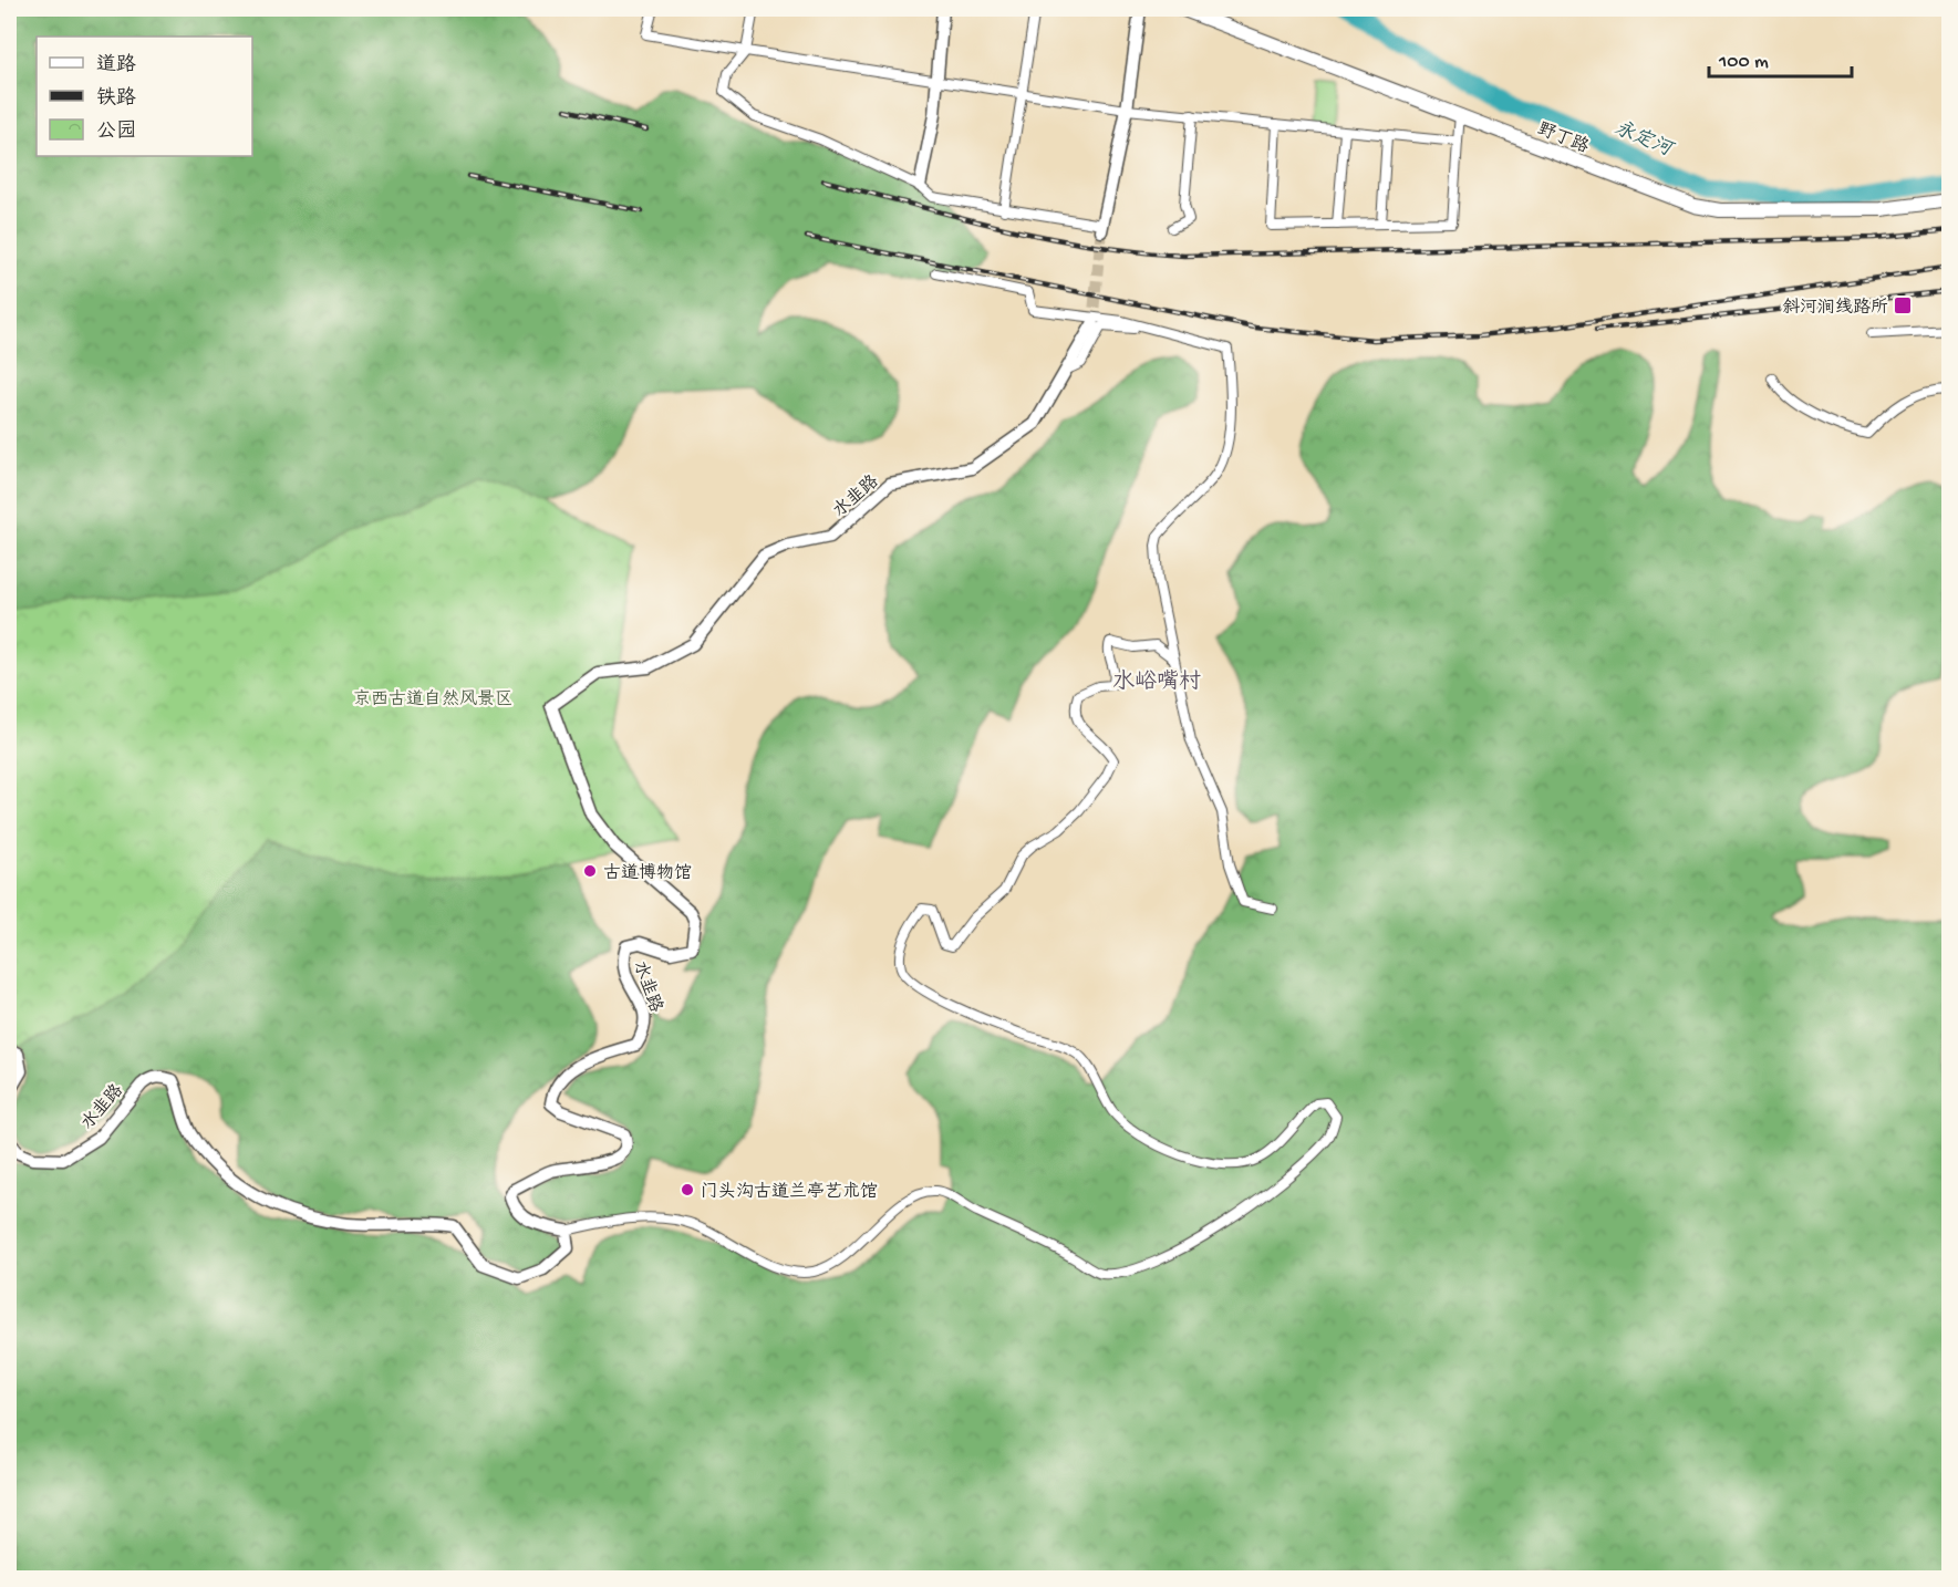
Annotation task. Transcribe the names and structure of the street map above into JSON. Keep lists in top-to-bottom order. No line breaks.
{"streets":{"main road":["野丁路"],"street":["水韭路"]},"districts":["水峪嘴村"],"water":["永定河"],"parks":["京西古道自然风景区"],"places":{"transit":["斜河涧线路所"],"other":["古道博物馆","门头沟古道兰亭艺术馆"]},"legend":["道路","铁路","公园"],"scale_bar":"100 m"}
